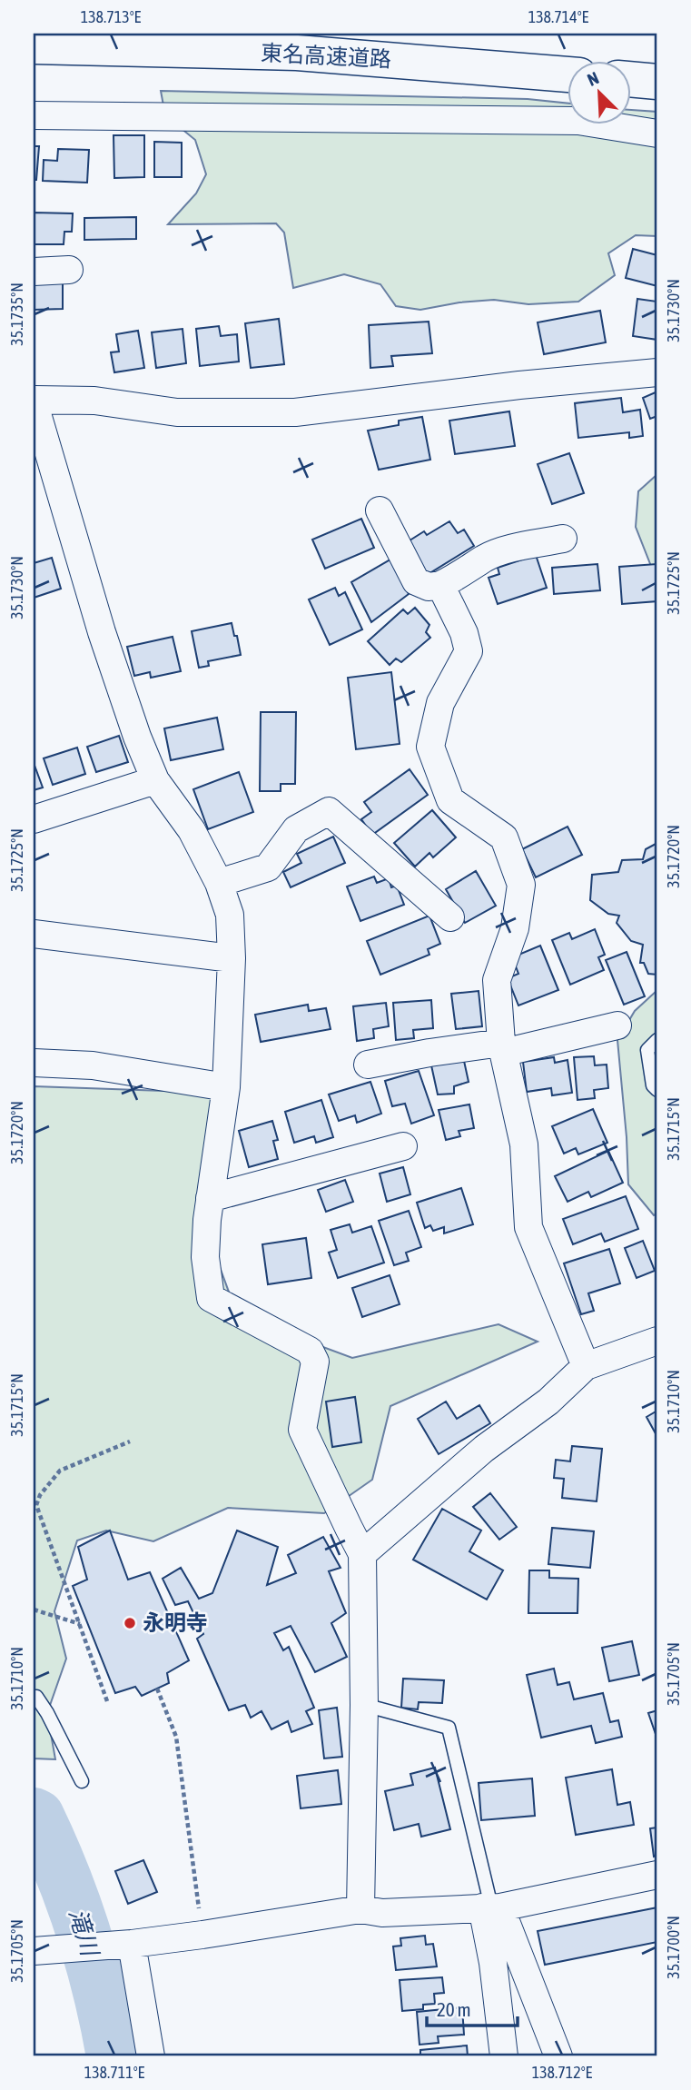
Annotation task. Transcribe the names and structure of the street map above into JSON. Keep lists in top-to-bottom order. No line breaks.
{"streets":{"highway":["東名高速道路"]},"water":["滝川"],"places":["永明寺"],"scale_bar":"20 m","north":"top left","coordinates":["138.713°E","138.714°E","35.1730°N","35.1735°N","35.1725°N","35.1720°N","35.1715°N","35.1710°N","35.1705°N","35.1700°N","138.711°E","138.712°E"]}
